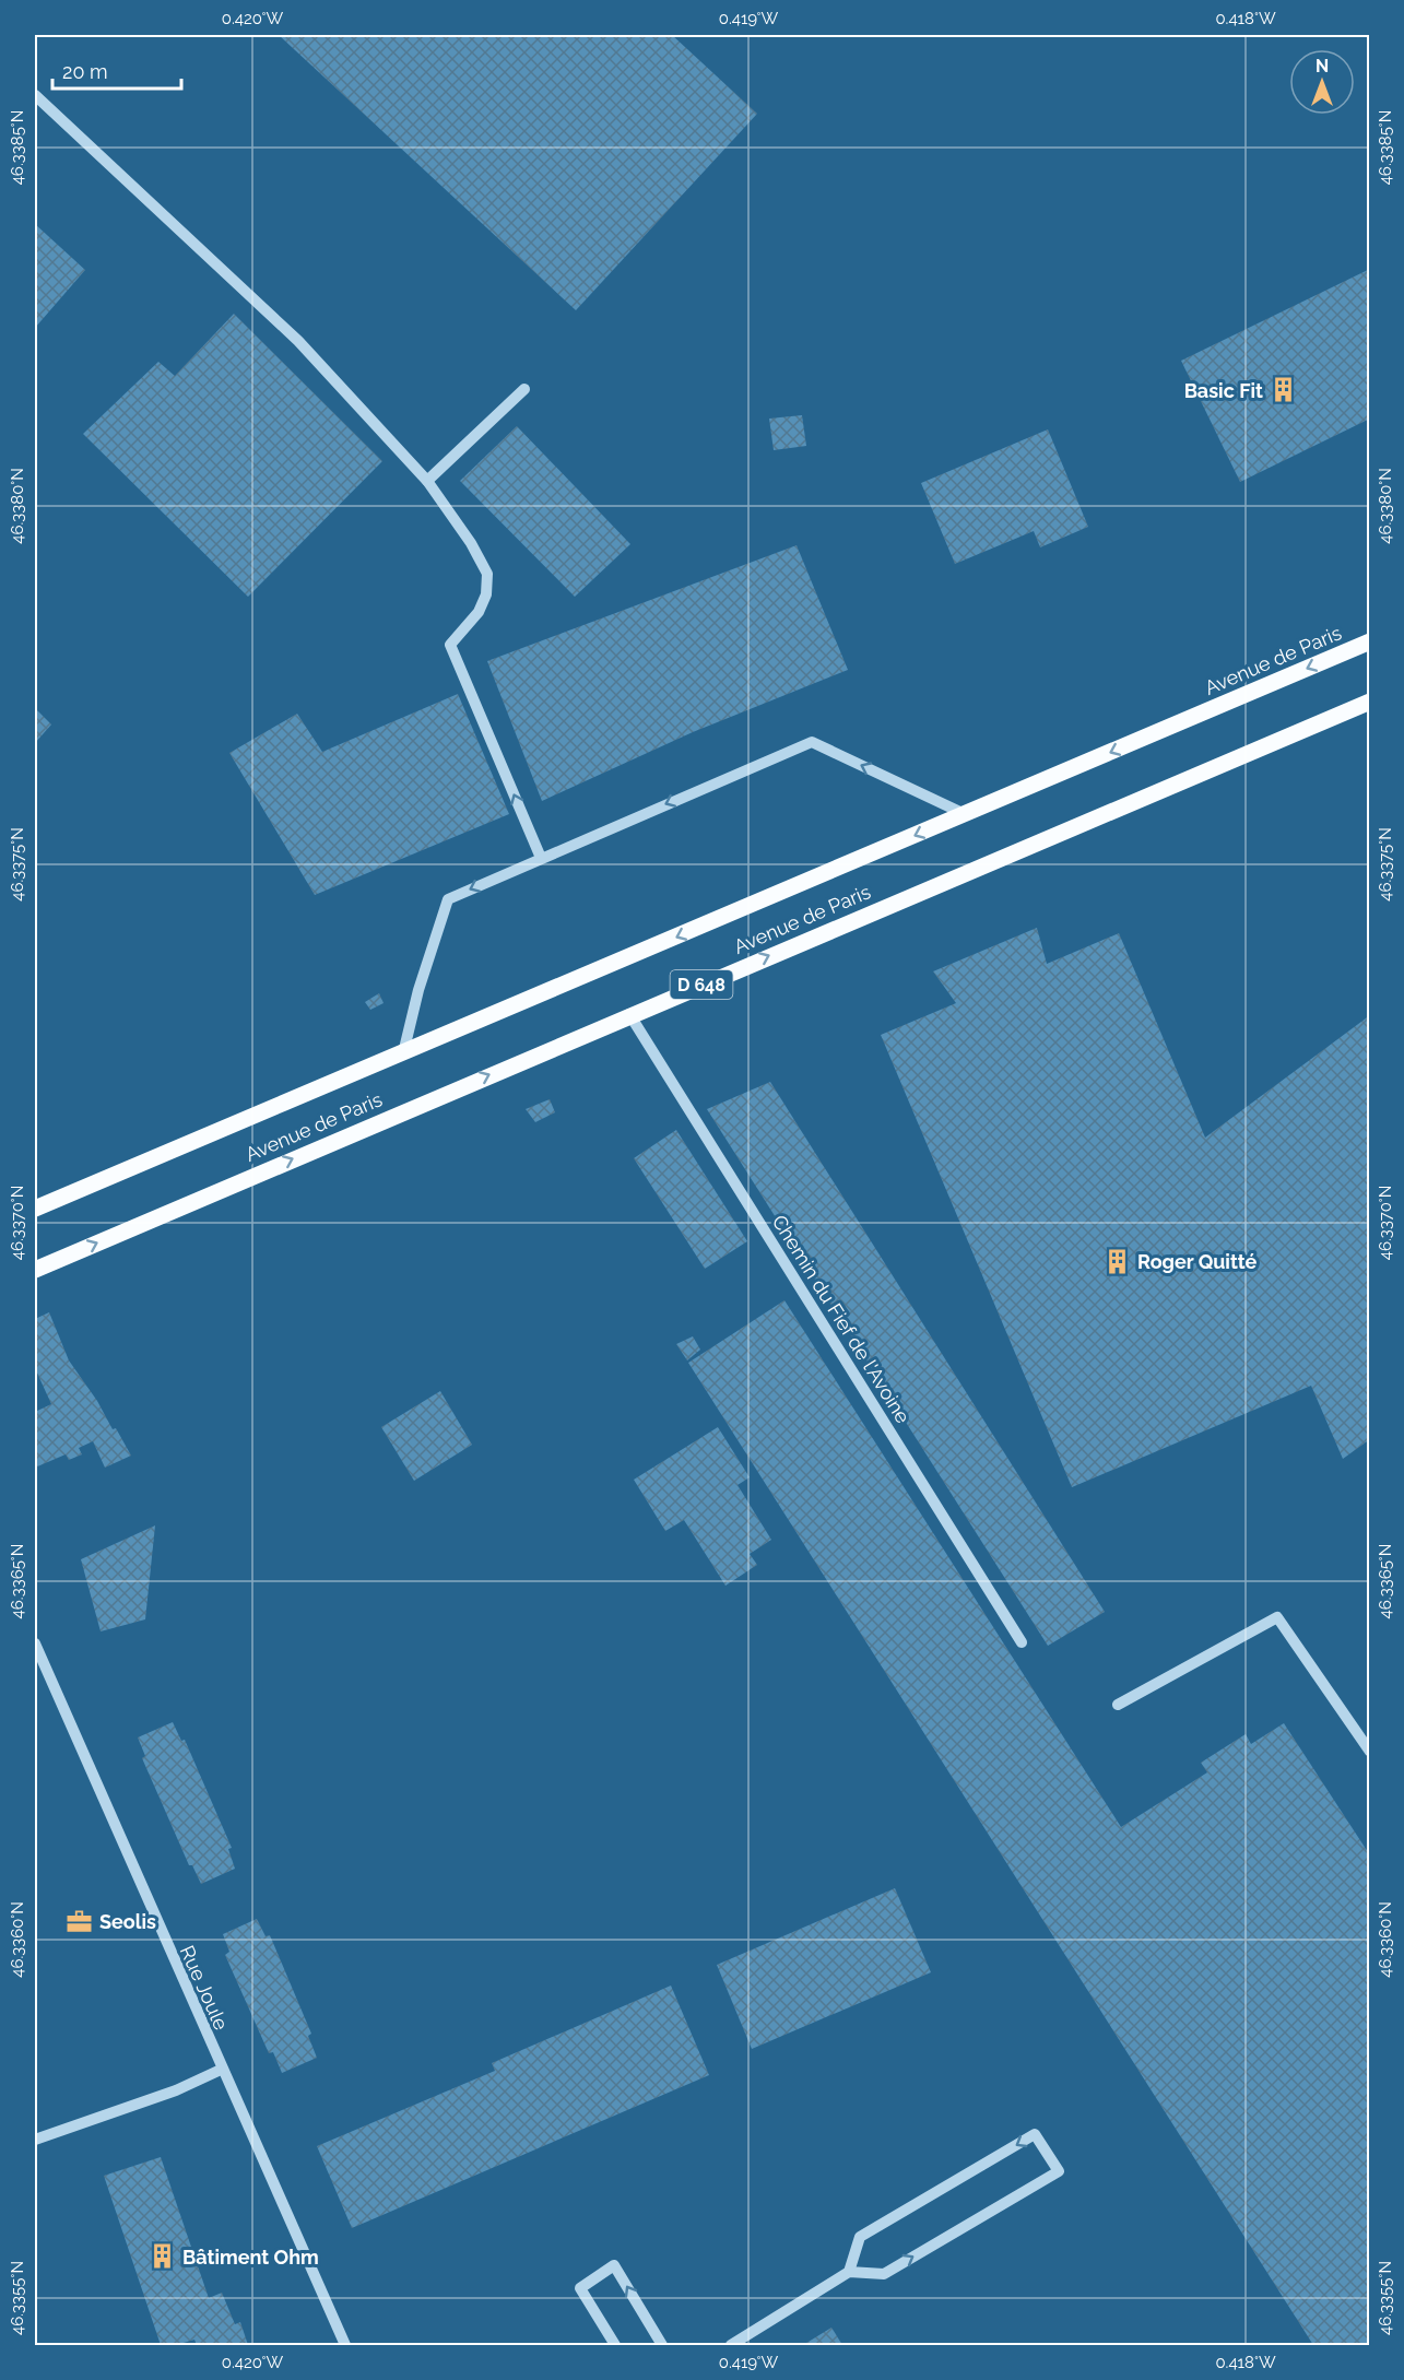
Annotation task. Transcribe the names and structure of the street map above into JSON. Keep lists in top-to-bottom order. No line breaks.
{"streets":{"main road":["Avenue de Paris","D 648"],"street":["Chemin du Fief de l'Avoine","Rue Joule"]},"crossings":[["Avenue de Paris","Chemin du Fief de l'Avoine"]],"places":{"building":["Basic Fit","Roger Quitté","Bâtiment Ohm"],"office":["Seolis"]},"scale_bar":"20 m","north":"top","coordinates":["0.420°W","0.419°W","0.418°W","46.3385°N","46.3380°N","46.3375°N","46.3370°N","46.3365°N","46.3360°N","46.3355°N"]}
